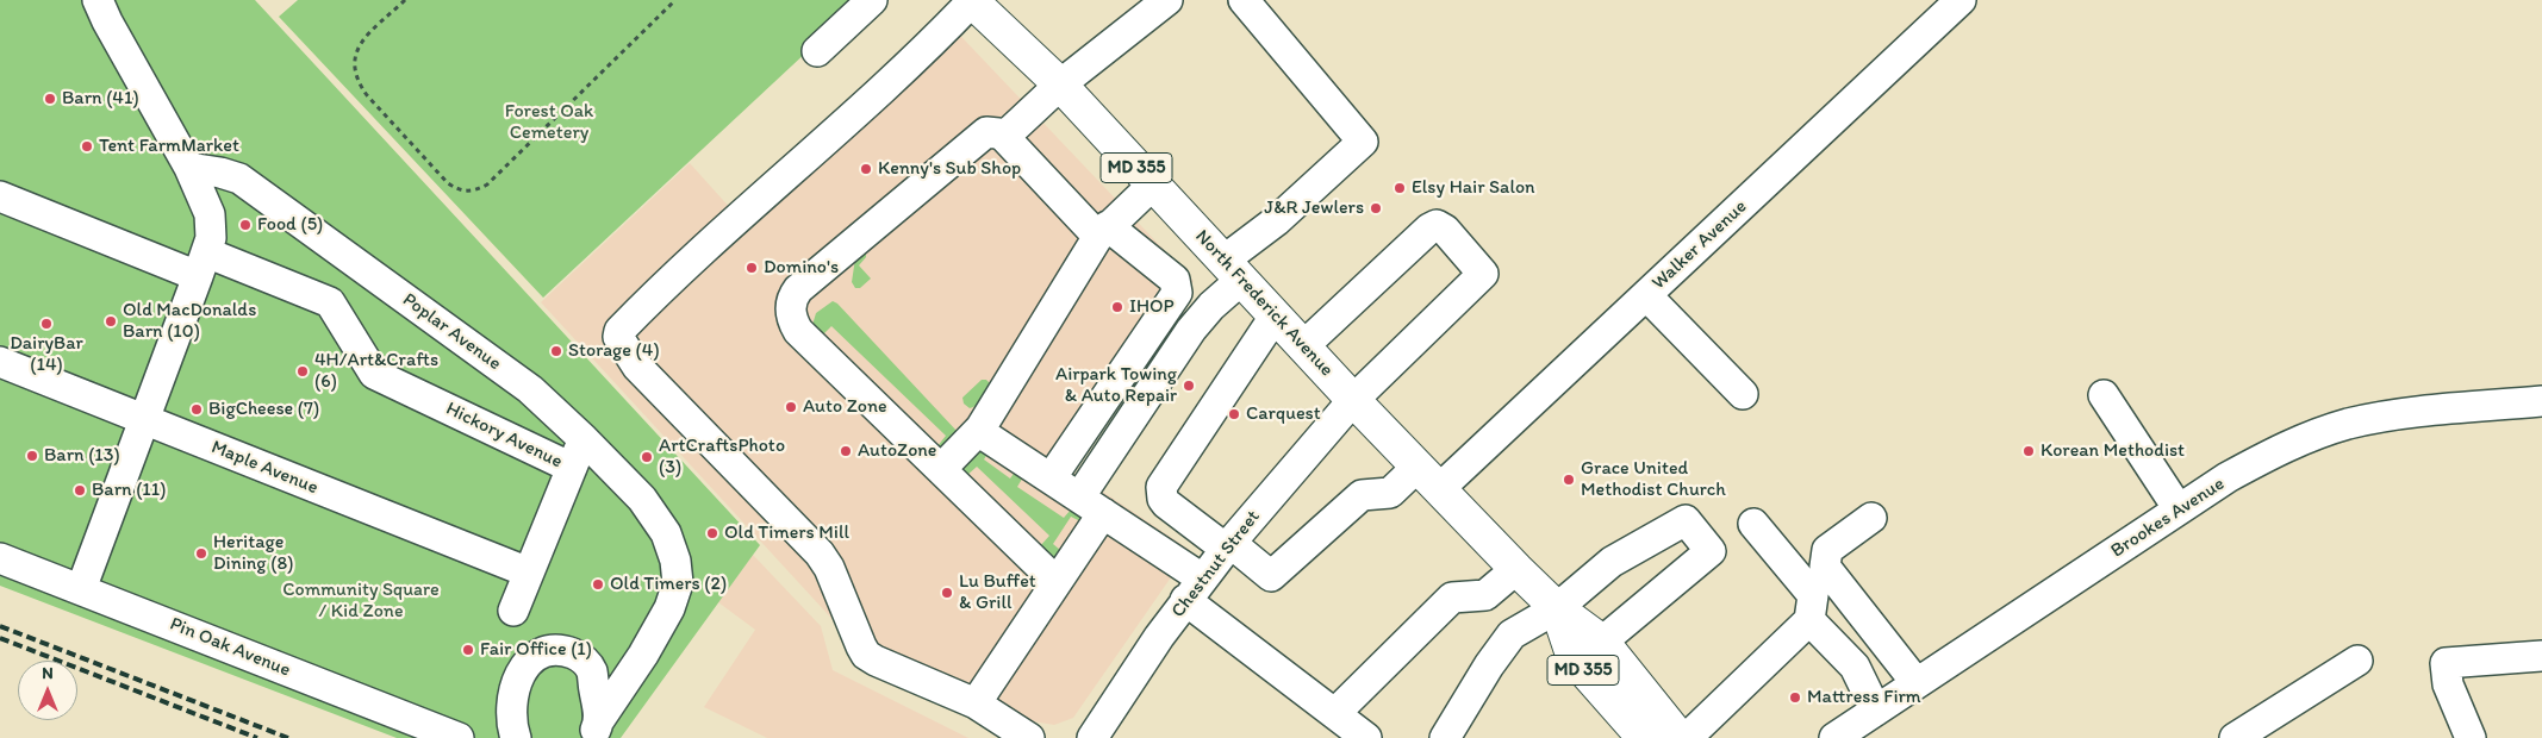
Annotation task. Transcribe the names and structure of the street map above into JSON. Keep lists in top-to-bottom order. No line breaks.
{"streets":{"main road":["MD 355","North Frederick Avenue"],"street":["Walker Avenue","Poplar Avenue","Hickory Avenue","Maple Avenue","Brookes Avenue","Chestnut Street","Pin Oak Avenue"]},"crossings":[["Walker Avenue","North Frederick Avenue"],["Walker Avenue","Chestnut Street"],["North Frederick Avenue","Chestnut Street"]],"parks":["Forest Oak Cemetery","Community Square / Kid Zone"],"places":["Barn (41)","Tent FarmMarket","Kenny's Sub Shop","Elsy Hair Salon","J&R Jewlers","Food (5)","Domino's","IHOP","Old MacDonalds Barn (10)","DairyBar (14)","Storage (4)","4H/Art&Crafts (6)","Airpark Towing & Auto Repair","Auto Zone","BigCheese (7)","Carquest","AutoZone","Korean Methodist","Barn (13)","ArtCraftsPhoto (3)","Grace United Methodist Church","Barn (11)","Old Timers Mill","Heritage Dining (8)","Old Timers (2)","Lu Buffet & Grill","Fair Office (1)","Mattress Firm"],"north":"top"}
